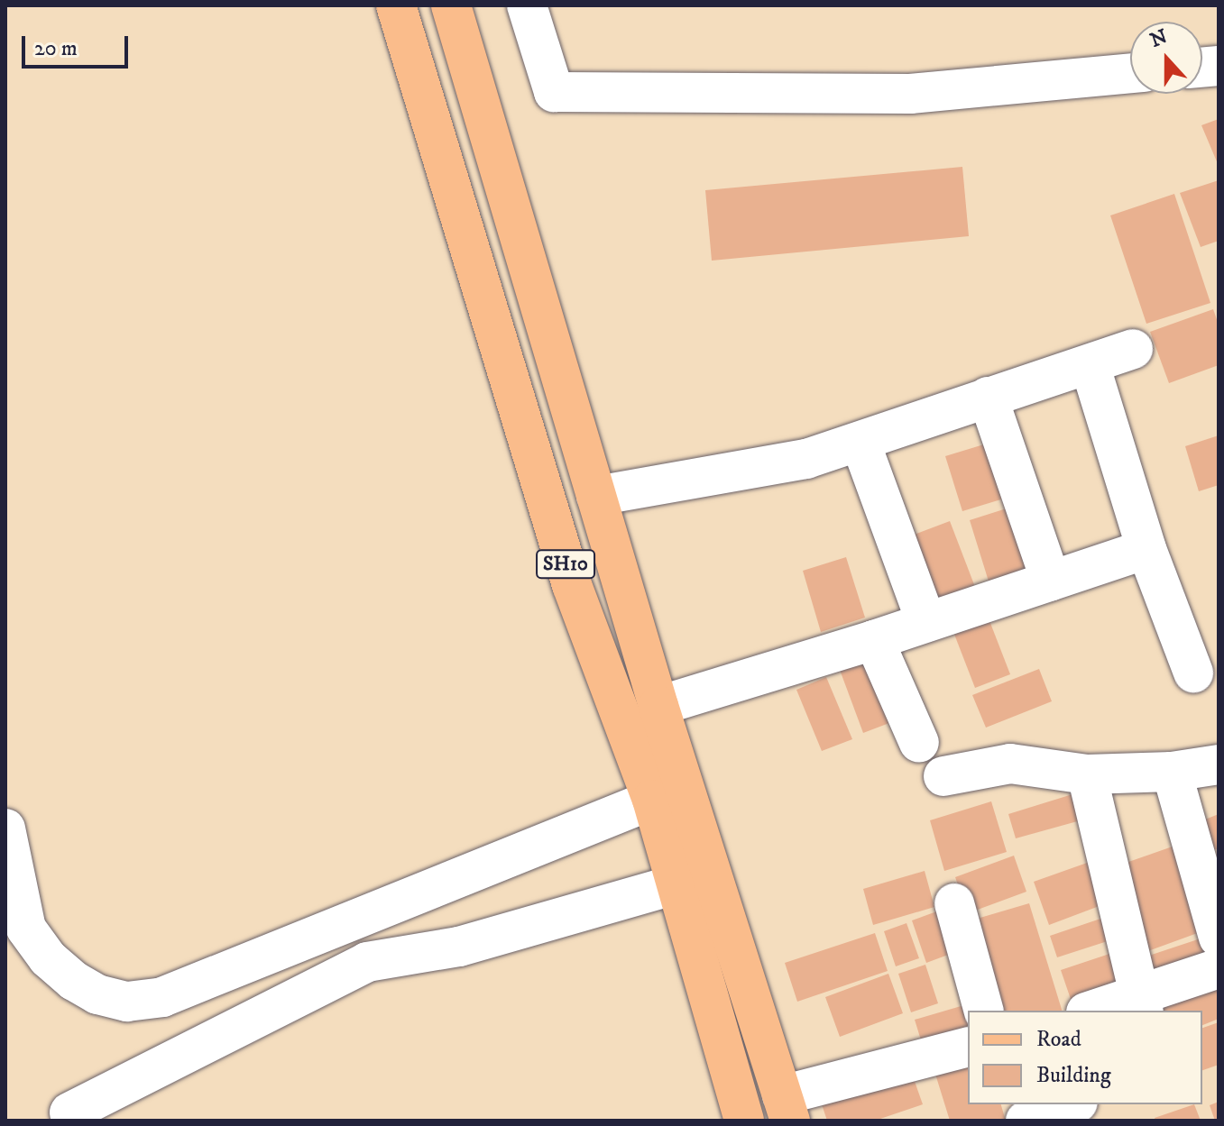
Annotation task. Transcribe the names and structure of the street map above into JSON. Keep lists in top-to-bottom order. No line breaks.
{"streets":{"main road":["SH10"]},"legend":["Road","Building"],"scale_bar":"20 m","north":"top"}
